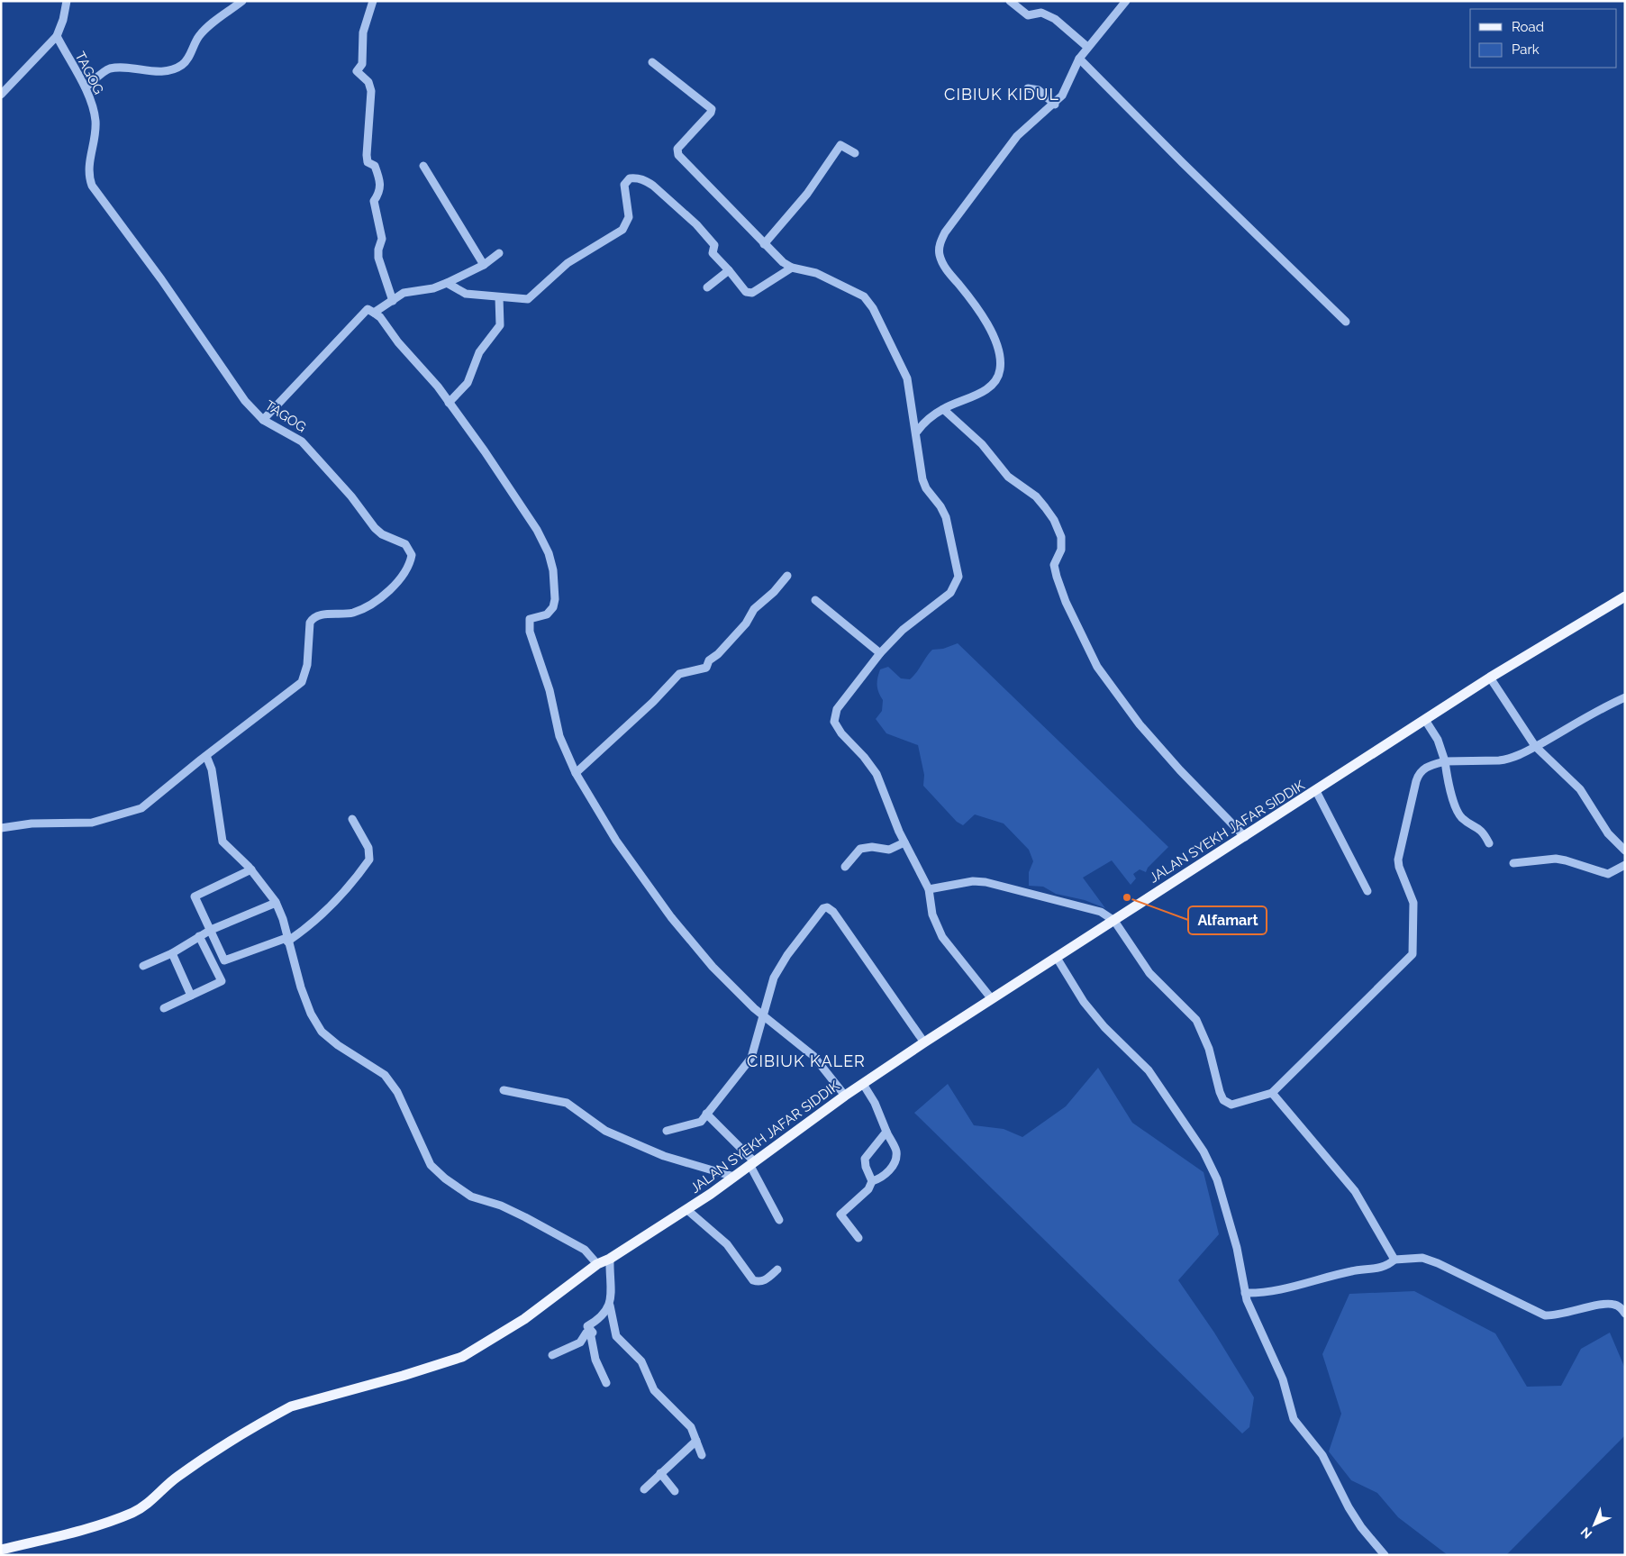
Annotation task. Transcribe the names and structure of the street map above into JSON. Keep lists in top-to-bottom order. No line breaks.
{"streets":{"main road":["JALAN SYEKH JAFAR SIDDIK"],"street":["TAGOG"]},"districts":["CIBIUK KIDUL","CIBIUK KALER"],"places":["Alfamart"],"legend":["Road","Park"],"north":"bottom left"}
